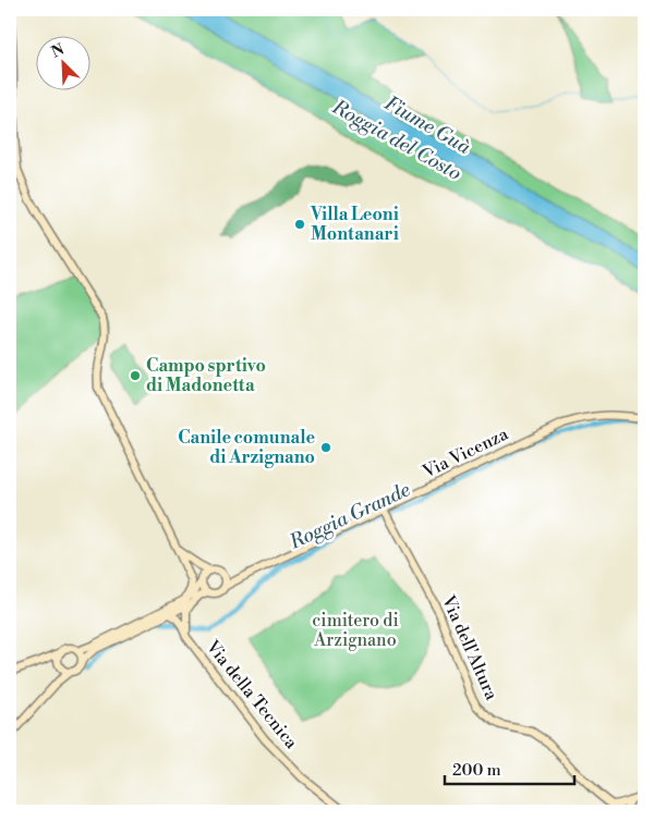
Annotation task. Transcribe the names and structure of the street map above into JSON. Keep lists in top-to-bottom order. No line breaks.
{"streets":{"main road":["Via Vicenza","Via dell'Altura","Via della Tecnica"]},"crossings":[["Via Vicenza","Via dell'Altura"],["Via Vicenza","Via della Tecnica"]],"water":["Fiume Guà","Roggia del Costo","Roggia Grande"],"parks":["cimitero di Arzignano"],"places":["Villa Leoni Montanari","Campo sprtivo di Madonetta","Canile comunale di Arzignano"],"scale_bar":"200 m","north":"top left"}
